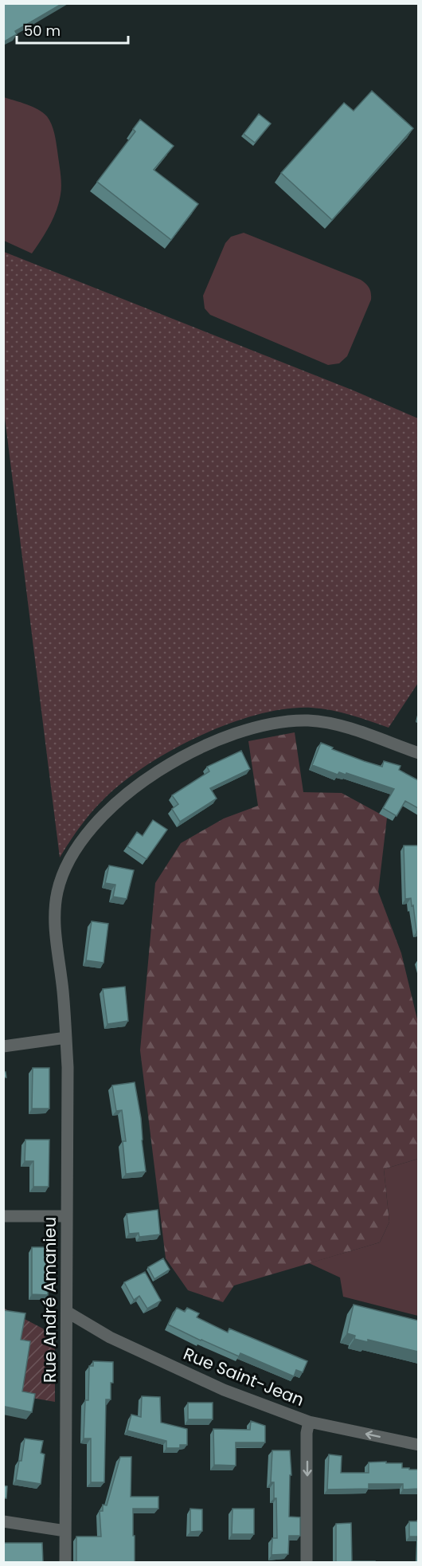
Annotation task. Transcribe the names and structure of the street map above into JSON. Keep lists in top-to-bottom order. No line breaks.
{"streets":{"street":["Rue André Amanieu","Rue Saint-Jean"]},"crossings":[["Rue André Amanieu","Rue Saint-Jean"]],"scale_bar":"50 m"}
